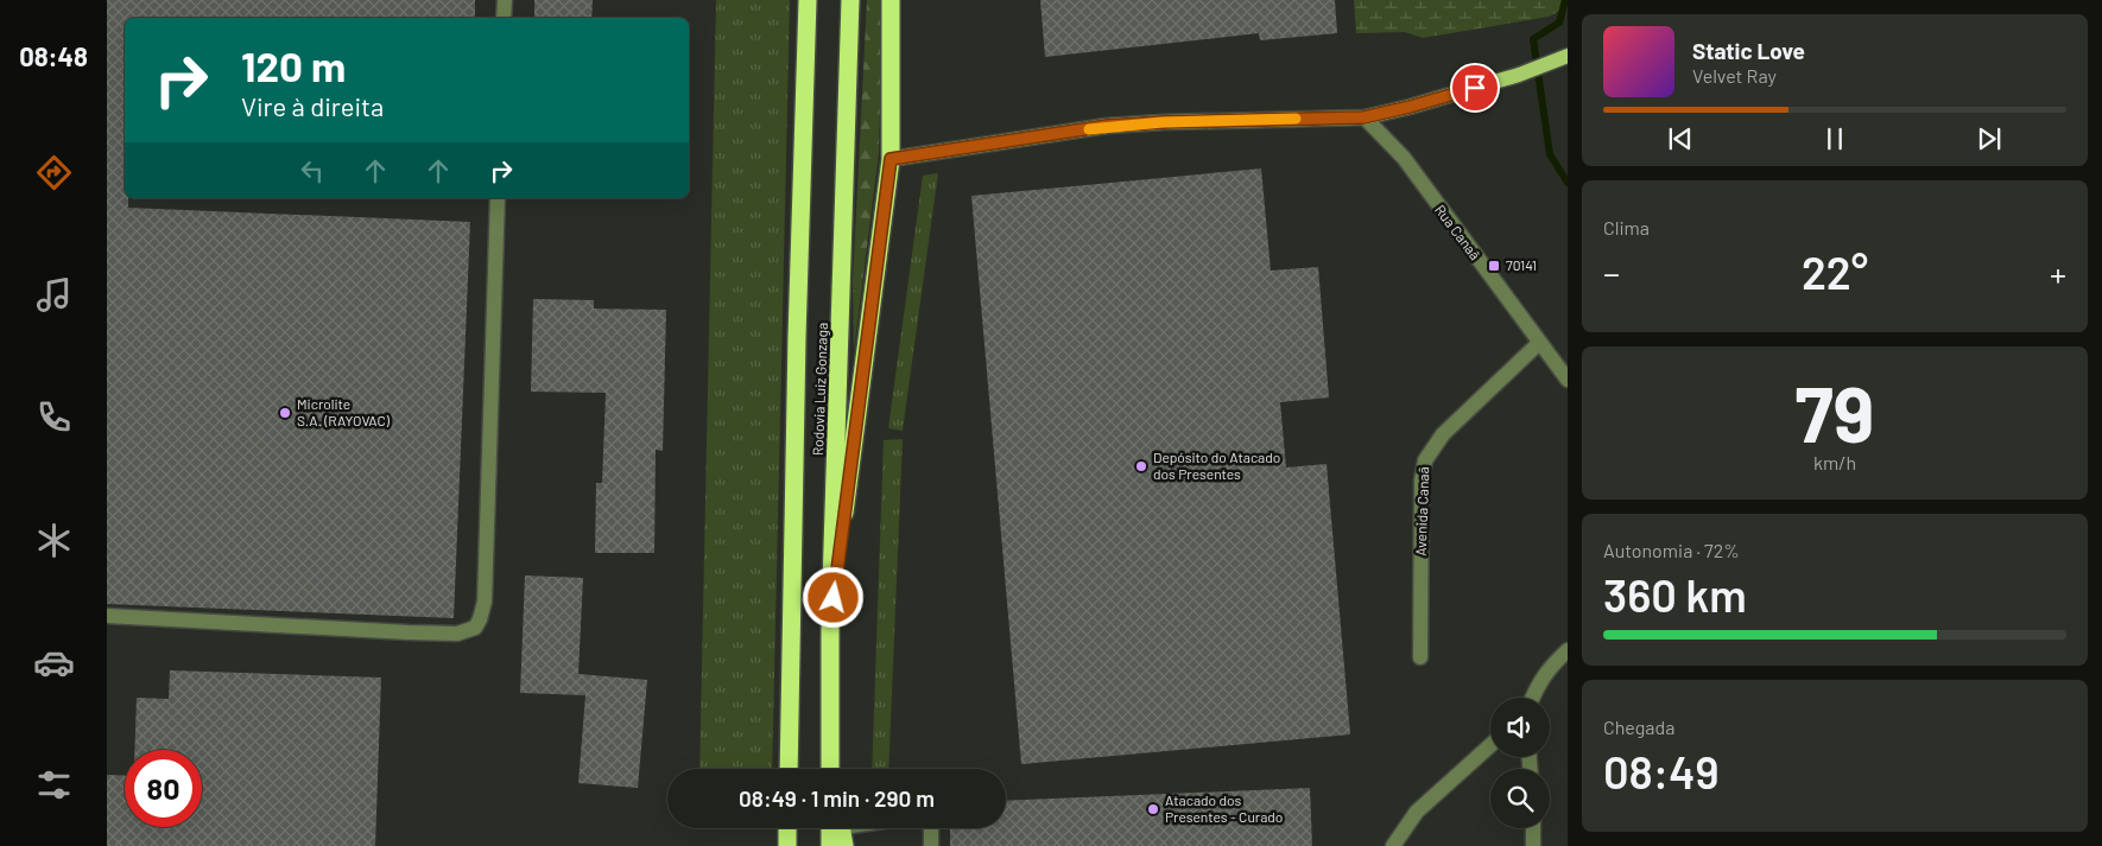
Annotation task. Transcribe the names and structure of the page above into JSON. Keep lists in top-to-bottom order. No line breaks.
{"streets":{"highway":["Rodovia Luiz Gonzaga"],"street":["Rua Canaã","Avenida Canaã"]},"crossings":[["Rua Canaã","Avenida Canaã"]],"places":{"transit":["70141"],"other":["Microlite S.A. (RAYOVAC)","Depósito do Atacado dos Presentes","Atacado dos Presentes - Curado"]},"page":{"tabs":"08:48","turn":["120 m","Vire à direita"],"song":["Static Love","Velvet Ray"],"tile":["Clima",["79","km/h"],["Autonomia · 72%","360 km"],["Chegada","08:49"]],"heat":["−","22°","+"],"limit":"80","trip":"08:49 · 1 min · 290 m"}}
